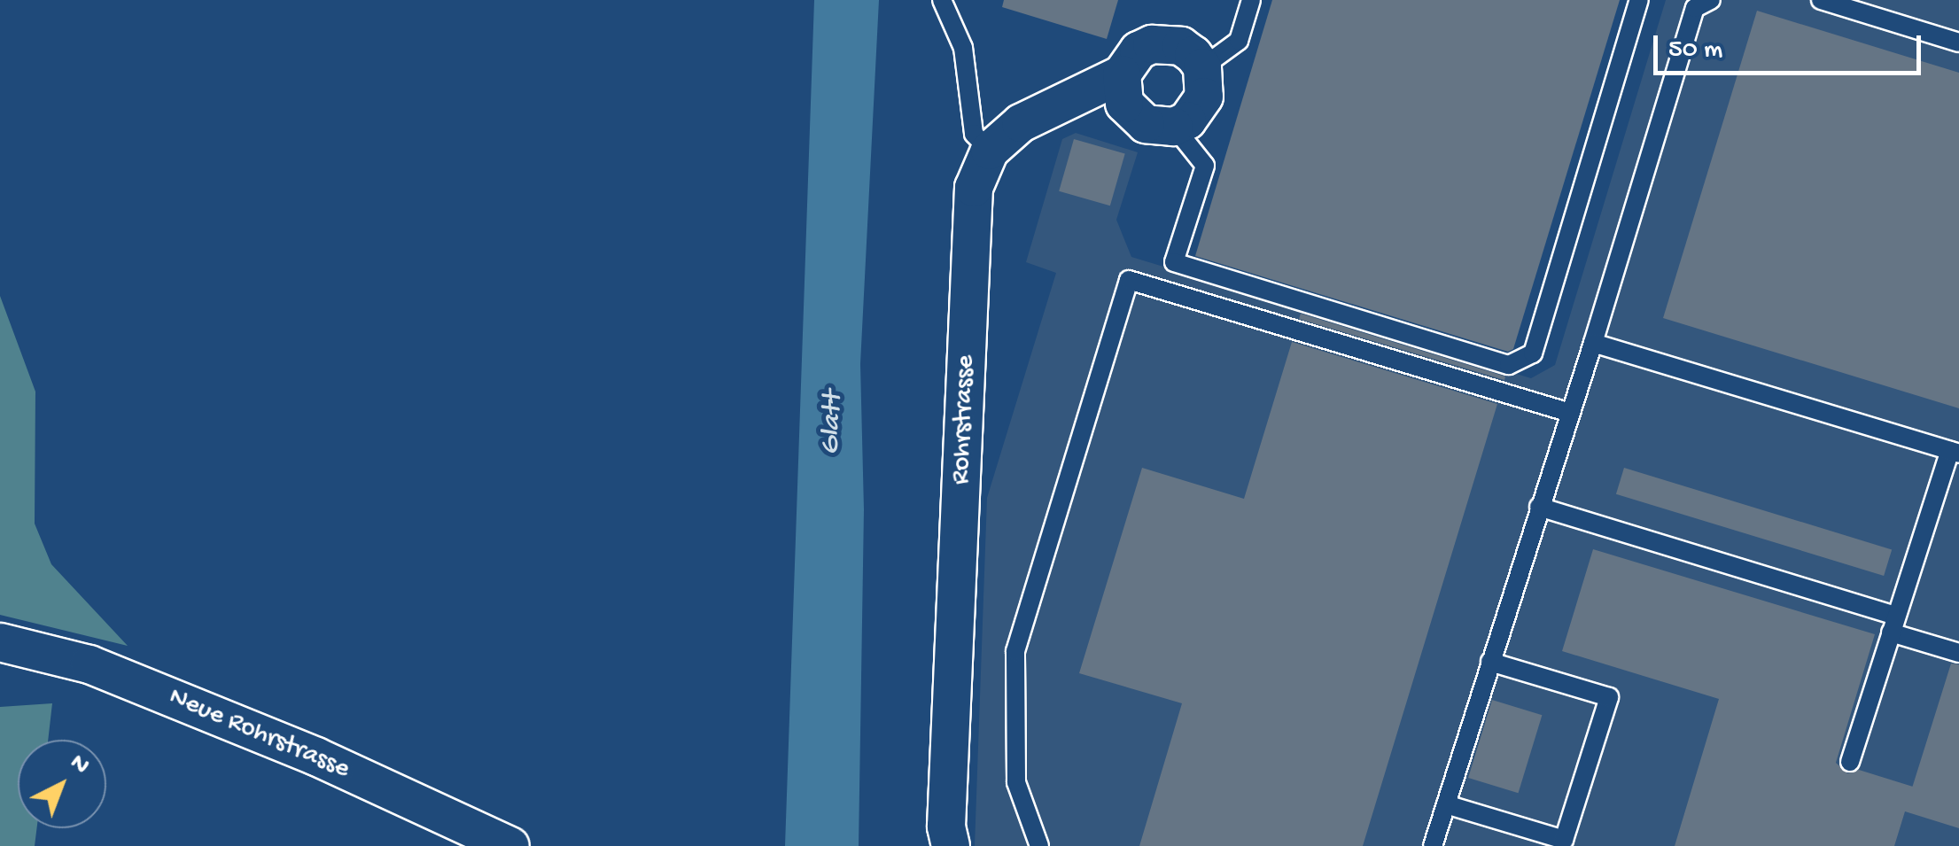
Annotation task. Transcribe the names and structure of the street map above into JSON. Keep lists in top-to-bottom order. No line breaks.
{"streets":{"street":["Rohrstrasse","Neue Rohrstrasse"]},"water":["Glatt"],"scale_bar":"50 m","north":"top right"}
